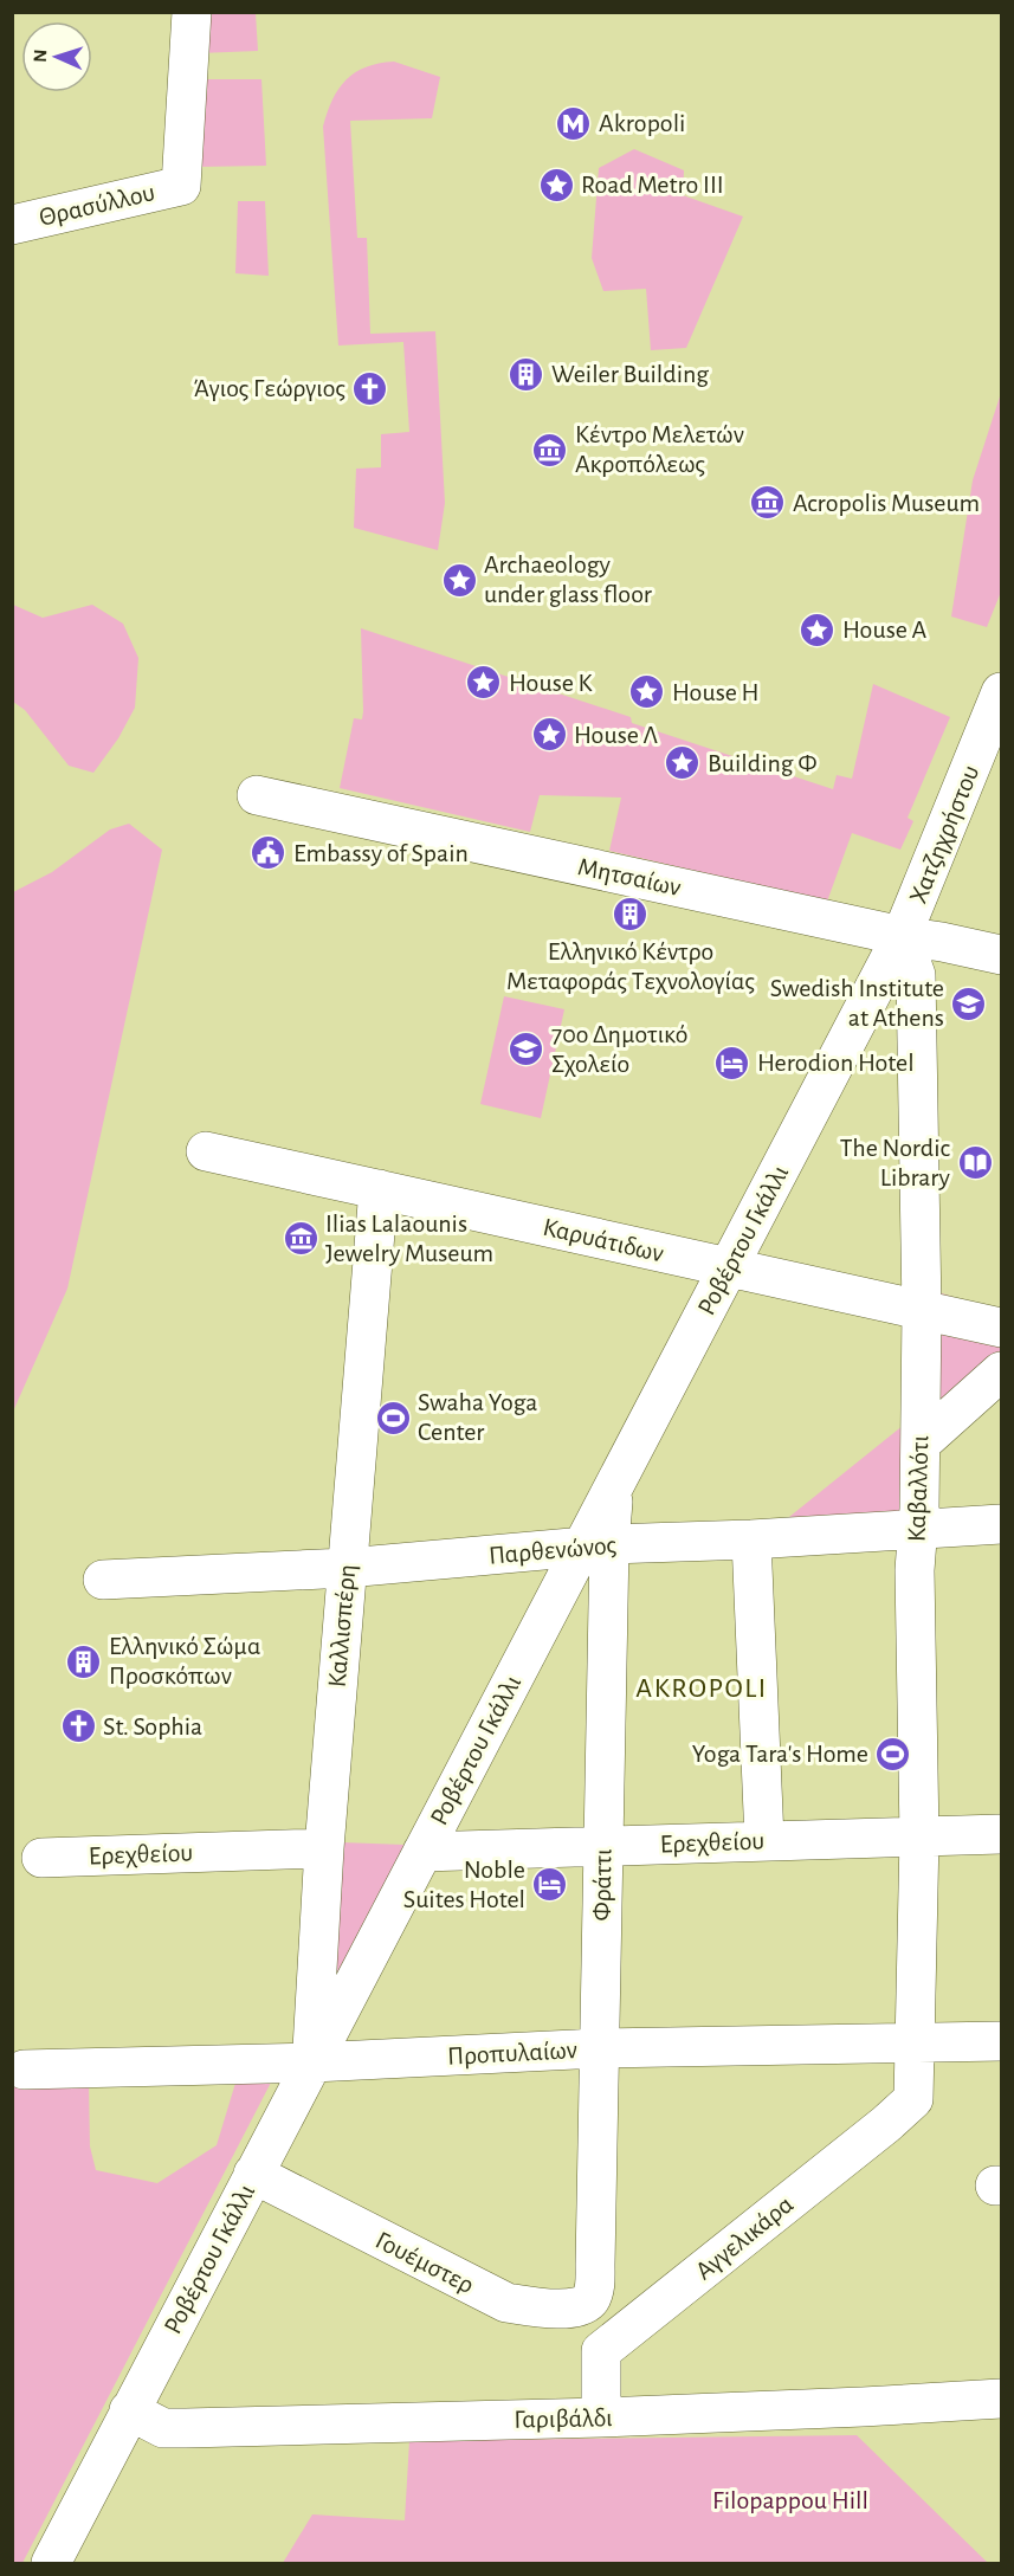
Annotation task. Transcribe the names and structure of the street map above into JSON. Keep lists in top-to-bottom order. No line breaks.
{"streets":{"street":["Θρασύλλου","Χατζηχρήστου","Μητσαίων","Καρυάτιδων","Ροβέρτου Γκάλλι","Καβαλλότι","Παρθενώνος","Καλλισπέρη","Ερεχθείου","Φράττι","Προπυλαίων","Αγγελικάρα","Γουέμστερ","Γαριβάλδι"]},"crossings":[["Χατζηχρήστου","Μητσαίων"],["Χατζηχρήστου","Ροβέρτου Γκάλλι"],["Χατζηχρήστου","Καβαλλότι"],["Μητσαίων","Ροβέρτου Γκάλλι"],["Μητσαίων","Καβαλλότι"],["Καρυάτιδων","Ροβέρτου Γκάλλι"],["Καρυάτιδων","Καβαλλότι"],["Καρυάτιδων","Καλλισπέρη"],["Ροβέρτου Γκάλλι","Καβαλλότι"],["Ροβέρτου Γκάλλι","Παρθενώνος"],["Ροβέρτου Γκάλλι","Καλλισπέρη"],["Ροβέρτου Γκάλλι","Ερεχθείου"],["Ροβέρτου Γκάλλι","Φράττι"],["Ροβέρτου Γκάλλι","Προπυλαίων"],["Ροβέρτου Γκάλλι","Γουέμστερ"],["Ροβέρτου Γκάλλι","Γαριβάλδι"],["Καβαλλότι","Παρθενώνος"],["Καβαλλότι","Ερεχθείου"],["Καβαλλότι","Προπυλαίων"],["Καβαλλότι","Αγγελικάρα"],["Παρθενώνος","Καλλισπέρη"],["Παρθενώνος","Φράττι"],["Καλλισπέρη","Ερεχθείου"],["Καλλισπέρη","Προπυλαίων"],["Ερεχθείου","Φράττι"],["Φράττι","Προπυλαίων"],["Φράττι","Γουέμστερ"],["Προπυλαίων","Αγγελικάρα"],["Αγγελικάρα","Γαριβάλδι"]],"districts":["AKROPOLI"],"parks":["Filopappou Hill"],"places":{"metro station":["Akropoli"],"place":["Road Metro III","Archaeology under glass floor","House A","House K","House H","House Λ","Building Φ"],"building":["Weiler Building","Ελληνικό Κέντρο Μεταφοράς Τεχνολογίας","Ελληνικό Σώμα Προσκόπων"],"church":["Άγιος Γεώργιος","St. Sophia"],"museum":["Κέντρο Μελετών Ακροπόλεως","Acropolis Museum","Ilias Lalaounis Jewelry Museum"],"public building":["Embassy of Spain"],"school or university":["Swedish Institute at Athens","70ο Δημοτικό Σχολείο"],"hotel":["Herodion Hotel","Noble Suites Hotel"],"library":["The Nordic Library"],"sports":["Swaha Yoga Center","Yoga Tara's Home"]},"north":"left"}
